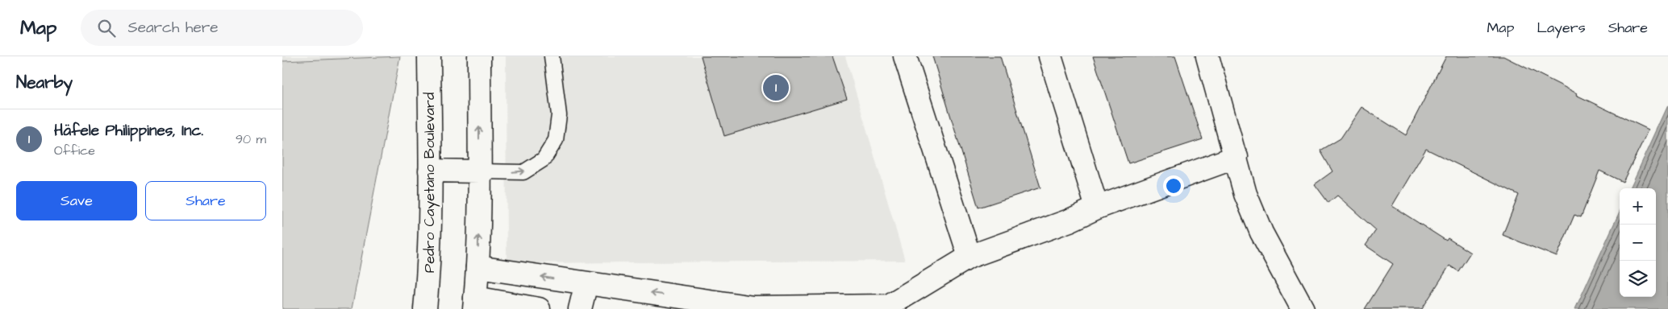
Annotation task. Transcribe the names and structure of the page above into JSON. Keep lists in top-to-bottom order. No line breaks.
{"streets":{"street":["Pedro Cayetano Boulevard"]},"page":{"header":"Map","search":"Search here","nav":["Map","Layers","Share"],"heading":"Nearby","pins":"1","list":[{"mark":"1","name":"Häfele Philippines, Inc.","note":"Office","value":"90 m"}],"buttons":["Save","Share"],"map_buttons":["+","−"]}}
